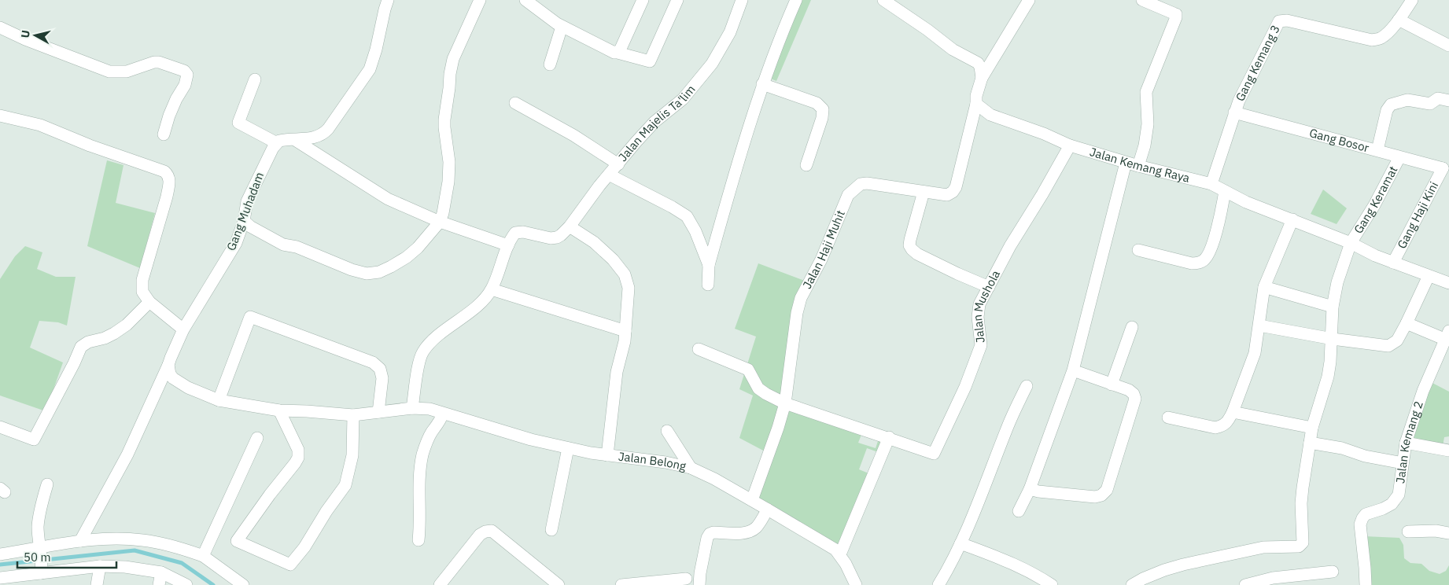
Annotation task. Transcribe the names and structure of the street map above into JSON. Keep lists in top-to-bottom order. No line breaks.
{"streets":{"street":["Gang Kemang 3","Jalan Majelis Ta'lim","Gang Bosor","Jalan Kemang Raya","Gang Keramat","Gang Muhadam","Gang Haji Kini","Jalan Haji Muhit","Jalan Mushola","Jalan Kemang 2","Jalan Belong"]},"crossings":[["Gang Kemang 3","Gang Bosor"],["Gang Kemang 3","Jalan Kemang Raya"],["Gang Bosor","Gang Keramat"],["Gang Bosor","Gang Haji Kini"],["Jalan Kemang Raya","Gang Keramat"],["Jalan Kemang Raya","Gang Haji Kini"],["Jalan Kemang Raya","Jalan Haji Muhit"],["Jalan Kemang Raya","Jalan Mushola"],["Gang Muhadam","Jalan Belong"],["Jalan Haji Muhit","Jalan Belong"]],"scale_bar":"50 m","north":"left"}
